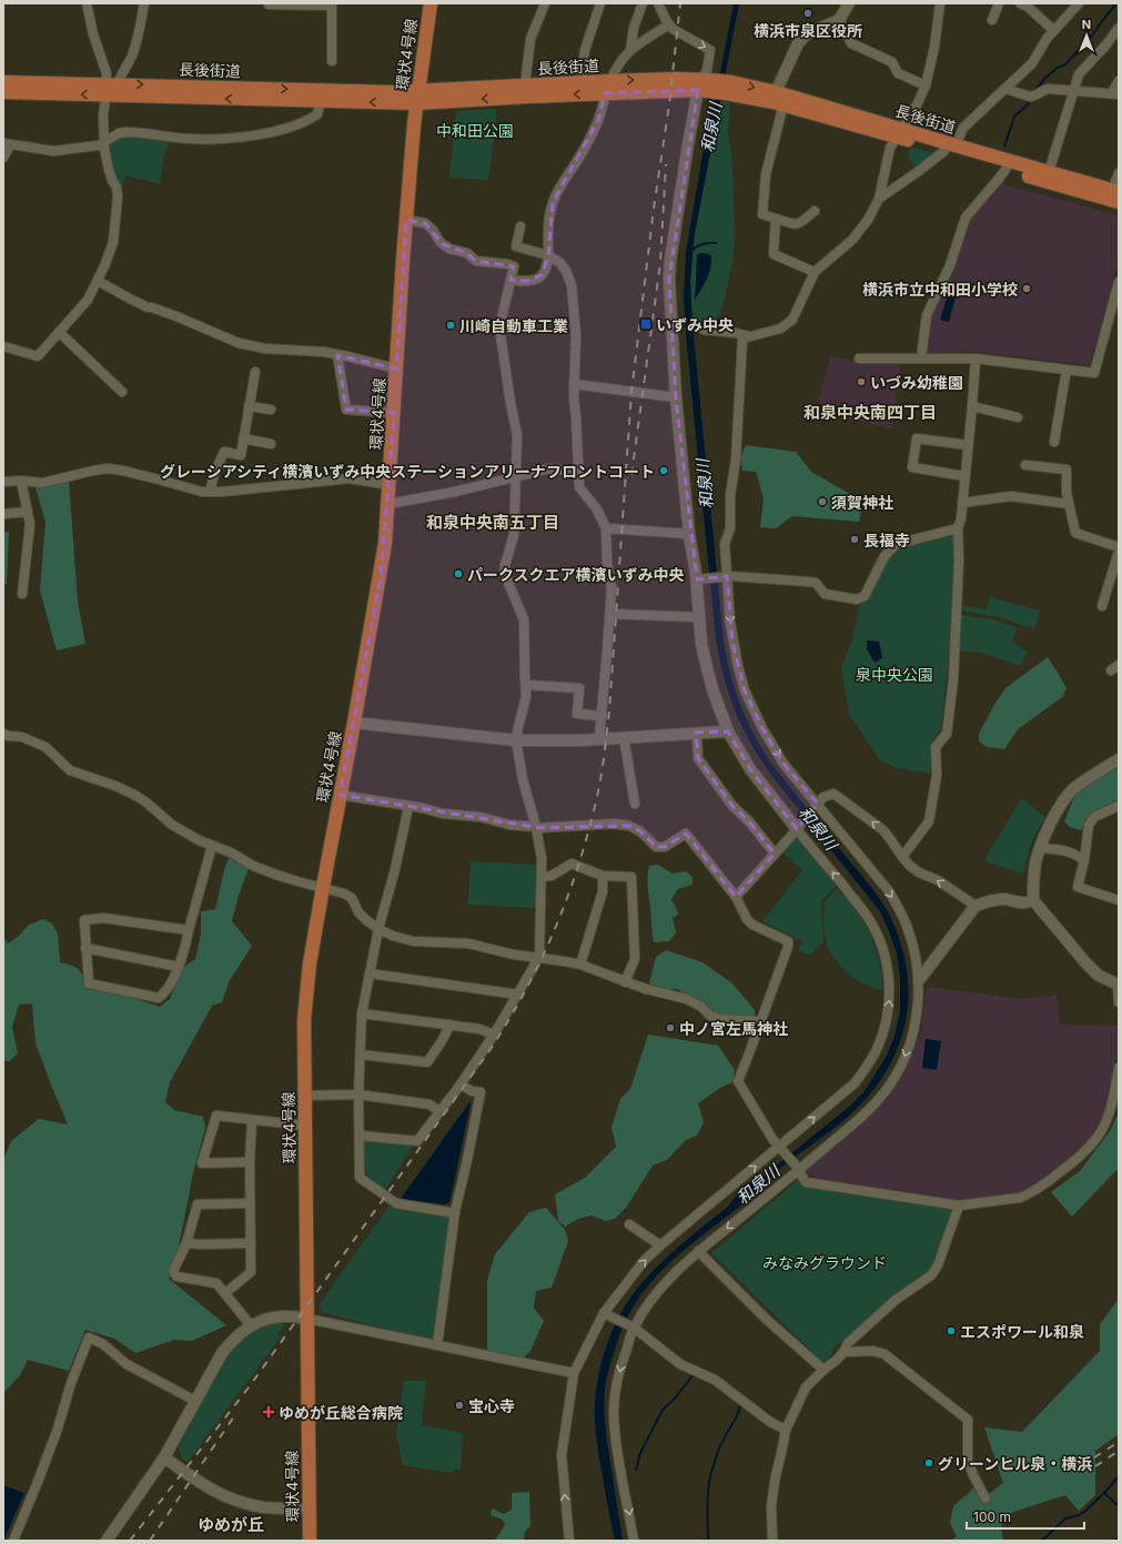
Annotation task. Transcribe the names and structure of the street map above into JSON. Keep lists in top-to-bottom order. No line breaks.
{"streets":{"main road":["環状4号線","長後街道"]},"crossings":[["環状4号線","長後街道"]],"districts":["和泉中央南四丁目","和泉中央南五丁目","ゆめが丘"],"water":["和泉川"],"parks":["中和田公園","泉中央公園","みなみグラウンド"],"places":{"other":["横浜市泉区役所","横浜市立中和田小学校","川崎自動車工業","いづみ幼稚園","グレーシアシティ横濱いずみ中央ステーションアリーナフロントコート","須賀神社","長福寺","パークスクエア横濱いずみ中央","中ノ宮左馬神社","エスポワール和泉","宝心寺","グリーンヒル泉・横浜"],"transit":["いずみ中央"],"health":["ゆめが丘総合病院"]},"scale_bar":"100 m","north":"top"}
